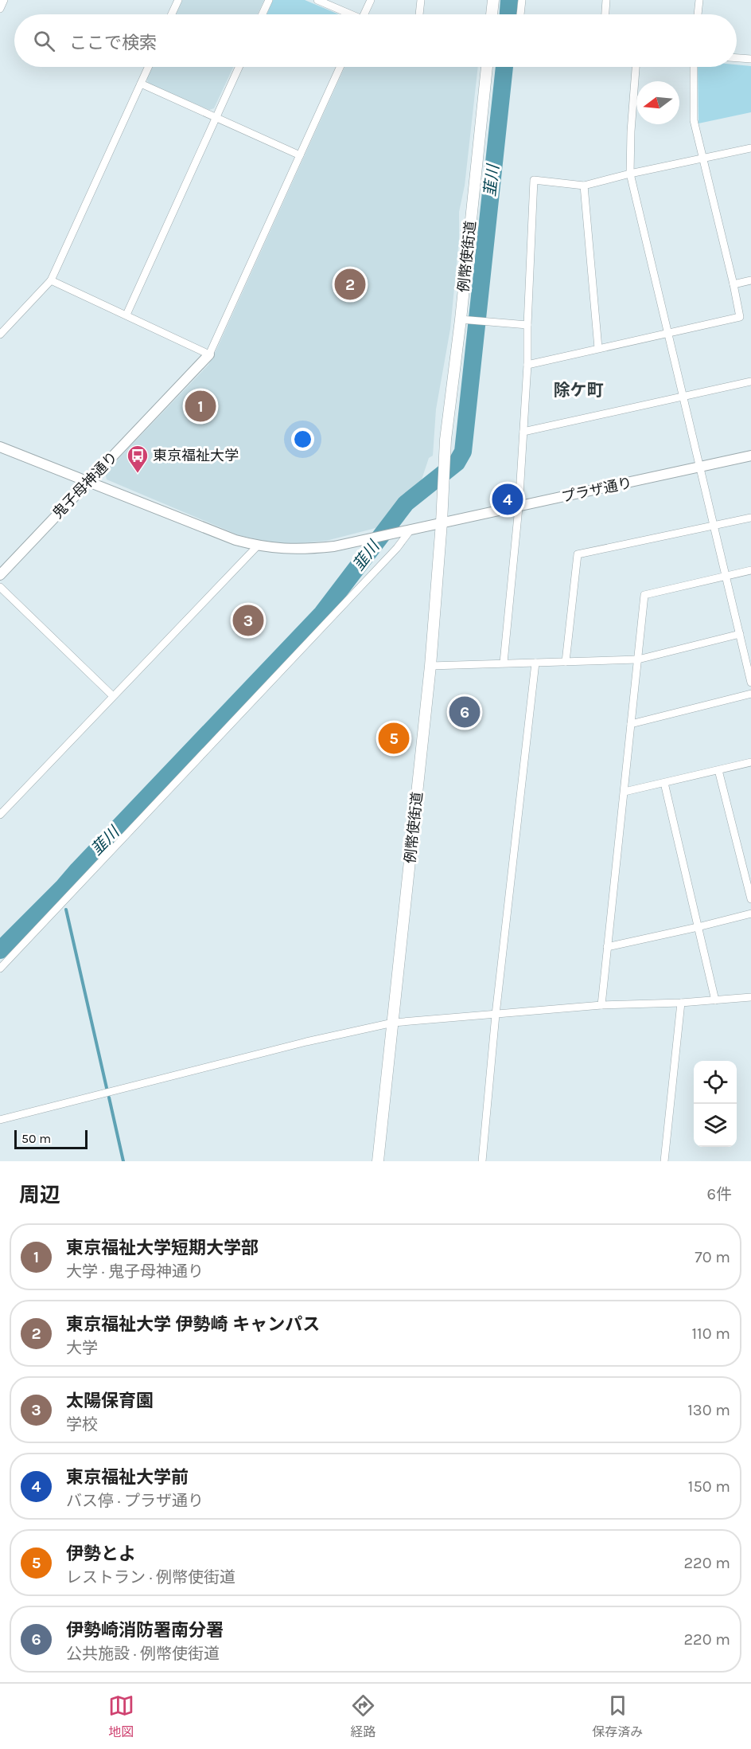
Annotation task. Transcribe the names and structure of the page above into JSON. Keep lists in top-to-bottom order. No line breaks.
{"streets":{"main road":["例幣使街道"],"street":["鬼子母神通り","プラザ通り"]},"crossings":[["例幣使街道","プラザ通り"],["鬼子母神通り","プラザ通り"]],"districts":["除ケ町"],"water":["韮川"],"places":{"bus stop":["東京福祉大学"]},"scale_bar":"50 m","north":"left","page":{"search":"ここで検索","pins":["2","1","4","3","6","5"],"scale":"50 m","heading":["周辺","6件"],"list":[{"mark":"1","name":"東京福祉大学短期大学部","note":"大学 · 鬼子母神通り","value":"70 m"},{"mark":"2","name":"東京福祉大学 伊勢崎 キャンパス","note":"大学","value":"110 m"},{"mark":"3","name":"太陽保育園","note":"学校","value":"130 m"},{"mark":"4","name":"東京福祉大学前","note":"バス停 · プラザ通り","value":"150 m"},{"mark":"5","name":"伊勢とよ","note":"レストラン · 例幣使街道","value":"220 m"},{"mark":"6","name":"伊勢崎消防署南分署","note":"公共施設 · 例幣使街道","value":"220 m"}],"nav":["地図","経路","保存済み"]}}
